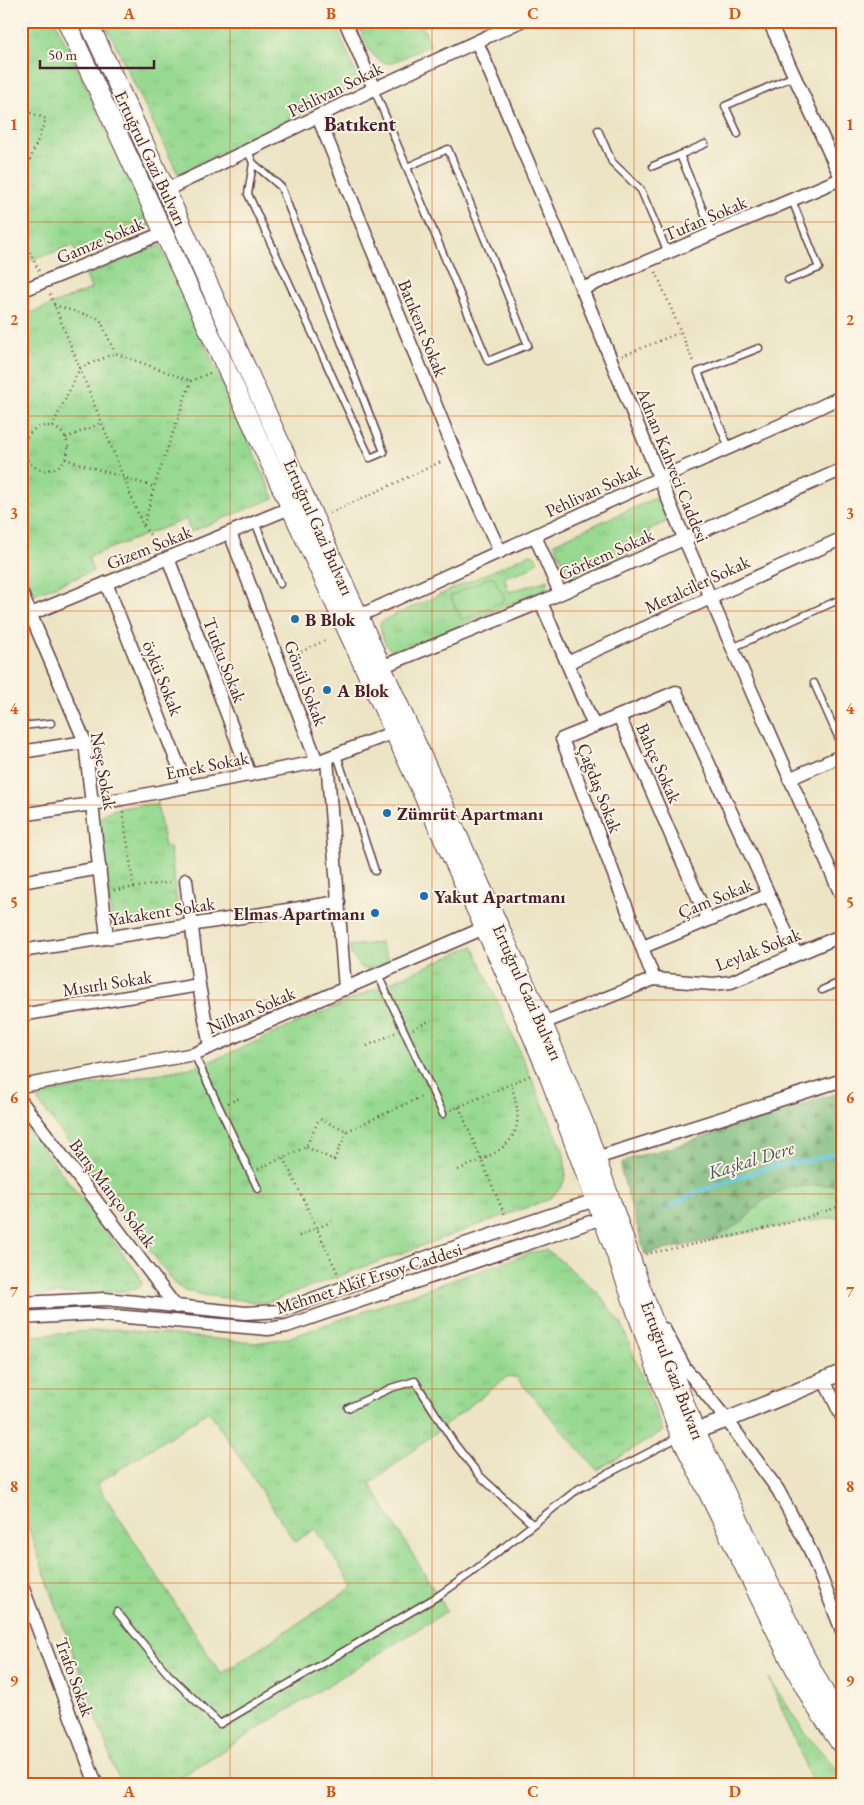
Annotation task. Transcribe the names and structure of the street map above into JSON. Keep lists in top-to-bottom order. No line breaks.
{"streets":{"main road":["Ertuğrul Gazi Bulvarı"],"street":["Pehlivan Sokak","Tufan Sokak","Gamze Sokak","Batıkent Sokak","Adnan Kahveci Caddesi","Gizem Sokak","Görkem Sokak","Metalciler Sokak","Tutku Sokak","öykü Sokak","Gönül Sokak","Bahçe Sokak","Emek Sokak","Neşe Sokak","Çağdaş Sokak","Çam Sokak","Yakakent Sokak","Leylak Sokak","Mısırlı Sokak","Nilhan Sokak","Barış Manço Sokak","Mehmet Akif Ersoy Caddesi","Trafo Sokak"]},"crossings":[["Pehlivan Sokak","Ertuğrul Gazi Bulvarı"],["Pehlivan Sokak","Batıkent Sokak"],["Pehlivan Sokak","Adnan Kahveci Caddesi"],["Ertuğrul Gazi Bulvarı","Gamze Sokak"],["Ertuğrul Gazi Bulvarı","Gizem Sokak"],["Ertuğrul Gazi Bulvarı","Görkem Sokak"],["Ertuğrul Gazi Bulvarı","Emek Sokak"],["Ertuğrul Gazi Bulvarı","Leylak Sokak"],["Ertuğrul Gazi Bulvarı","Nilhan Sokak"],["Ertuğrul Gazi Bulvarı","Mehmet Akif Ersoy Caddesi"],["Tufan Sokak","Adnan Kahveci Caddesi"],["Adnan Kahveci Caddesi","Görkem Sokak"],["Adnan Kahveci Caddesi","Metalciler Sokak"],["Gizem Sokak","Tutku Sokak"],["Gizem Sokak","öykü Sokak"],["Gizem Sokak","Gönül Sokak"],["Gizem Sokak","Neşe Sokak"],["Görkem Sokak","Çağdaş Sokak"],["Metalciler Sokak","Çağdaş Sokak"],["Tutku Sokak","Emek Sokak"],["öykü Sokak","Emek Sokak"],["Gönül Sokak","Emek Sokak"],["Gönül Sokak","Yakakent Sokak"],["Gönül Sokak","Nilhan Sokak"],["Bahçe Sokak","Çam Sokak"],["Emek Sokak","Neşe Sokak"],["Neşe Sokak","Yakakent Sokak"],["Çağdaş Sokak","Çam Sokak"],["Çağdaş Sokak","Leylak Sokak"],["Çam Sokak","Leylak Sokak"],["Barış Manço Sokak","Mehmet Akif Ersoy Caddesi"]],"districts":["Batıkent"],"water":["Kaşkal Dere"],"places":["B Blok","A Blok","Zümrüt Apartmanı","Yakut Apartmanı","Elmas Apartmanı"],"scale_bar":"50 m","grid":{"columns":["A","B","C","D"],"rows":["1","2","3","4","5","6","7","8","9"]}}
